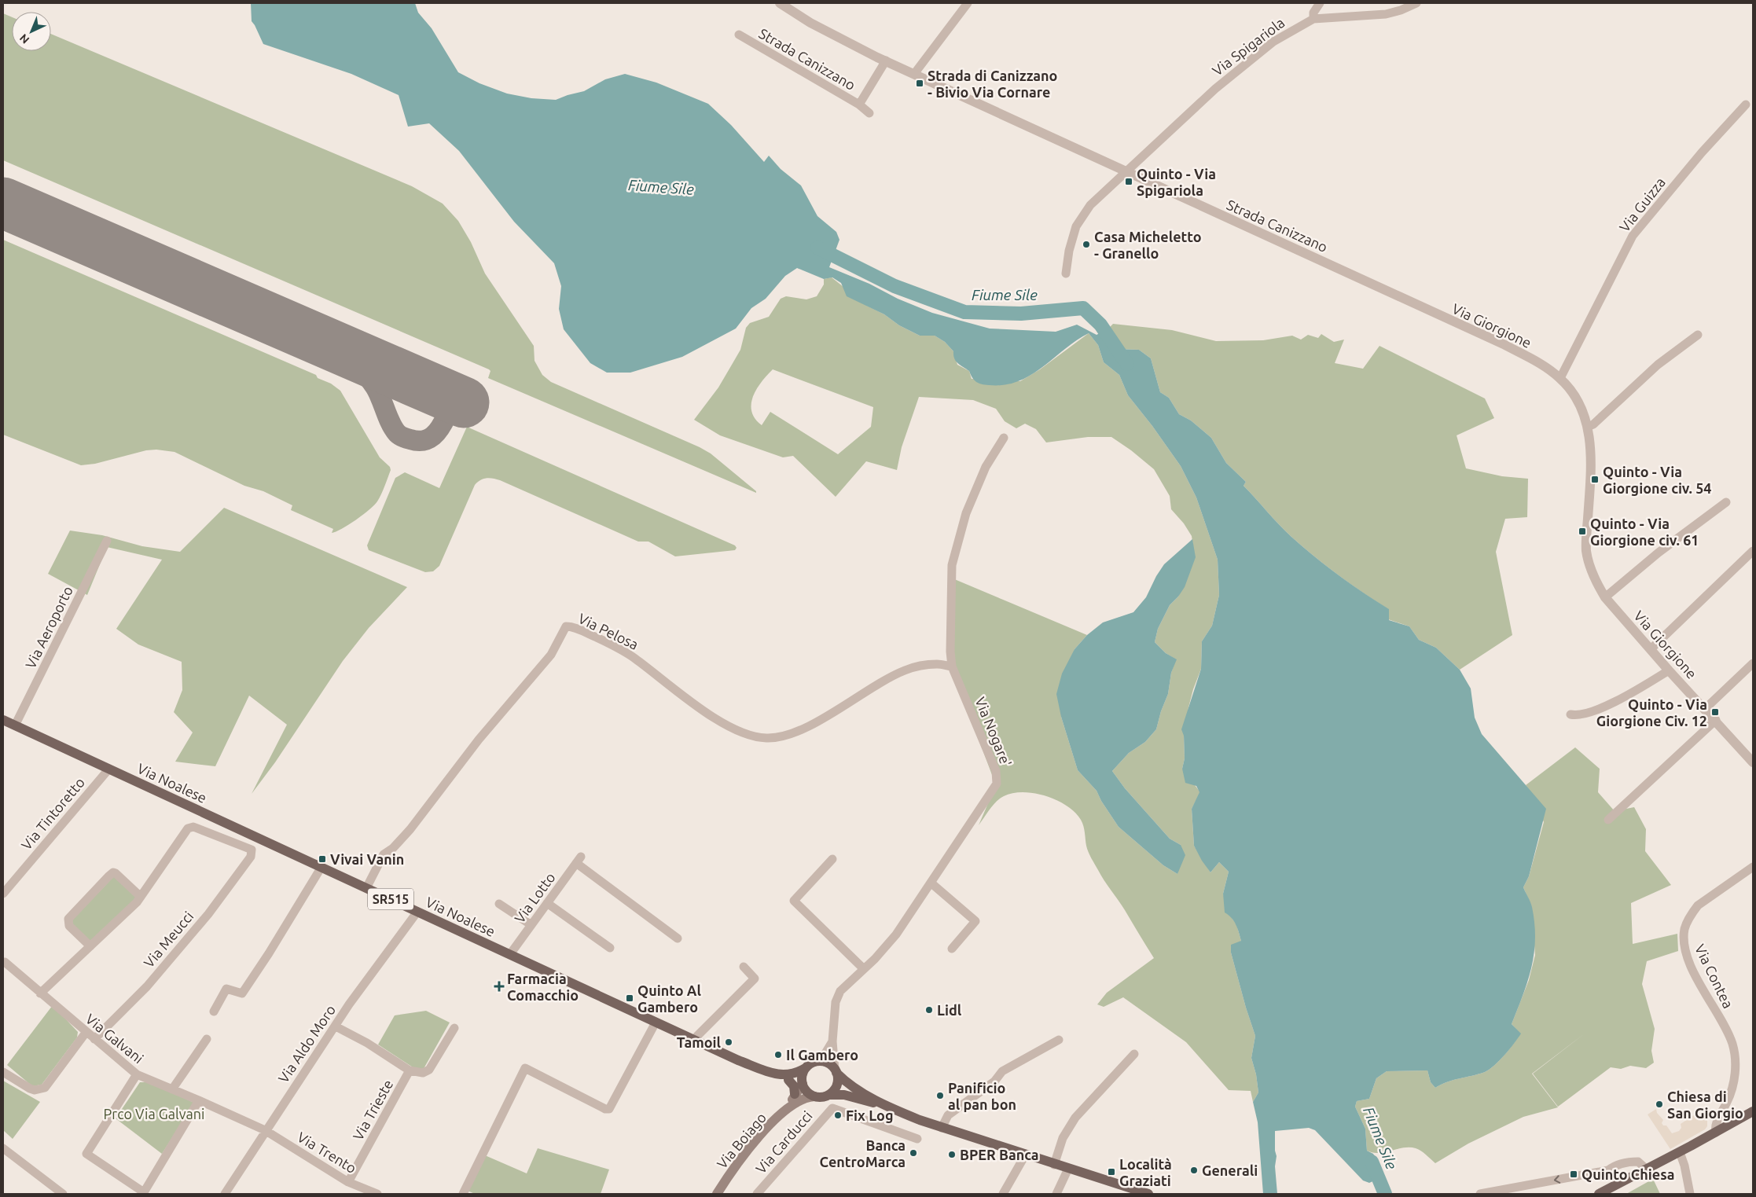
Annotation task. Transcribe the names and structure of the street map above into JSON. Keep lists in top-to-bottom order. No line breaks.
{"streets":{"main road":["Via Noalese","SR515","Via Boiago"],"street":["Via Spigariola","Strada Canizzano","Via Guizza","Via Giorgione","Via Aeroporto","Via Pelosa","Via Nogare'","Via Tintoretto","Via Lotto","Via Meucci","Via Contea","Via Galvani","Via Aldo Moro","Via Trieste","Via Carducci","Via Trento"]},"crossings":[["Via Spigariola","Strada Canizzano"],["Strada Canizzano","Via Giorgione"],["Via Guizza","Via Giorgione"],["Via Aeroporto","Via Noalese"],["Via Pelosa","Via Nogare'"],["Via Pelosa","Via Noalese"],["Via Nogare'","Via Noalese"],["Via Nogare'","Via Boiago"],["Via Noalese","Via Tintoretto"],["Via Noalese","Via Lotto"],["Via Noalese","Via Meucci"],["Via Noalese","Via Aldo Moro"],["Via Noalese","Via Boiago"],["Via Meucci","Via Galvani"],["Via Galvani","Via Aldo Moro"],["Via Galvani","Via Trento"],["Via Aldo Moro","Via Trieste"],["Via Aldo Moro","Via Trento"],["Via Trieste","Via Trento"]],"water":["Fiume Sile"],"parks":["Prco Via Galvani"],"places":{"transit":["Strada di Canizzano - Bivio Via Cornare","Quinto - Via Spigariola","Quinto - Via Giorgione civ. 54","Quinto - Via Giorgione civ. 61","Quinto - Via Giorgione Civ. 12","Vivai Vanin","Quinto Al Gambero","Località Graziati","Quinto Chiesa"],"other":["Casa Micheletto - Granello","Lidl","Tamoil","Il Gambero","Panificio al pan bon","Chiesa di San Giorgio","Fix Log","Banca CentroMarca","BPER Banca","Generali"],"health":["Farmacia Comacchio"]},"north":"bottom left"}
